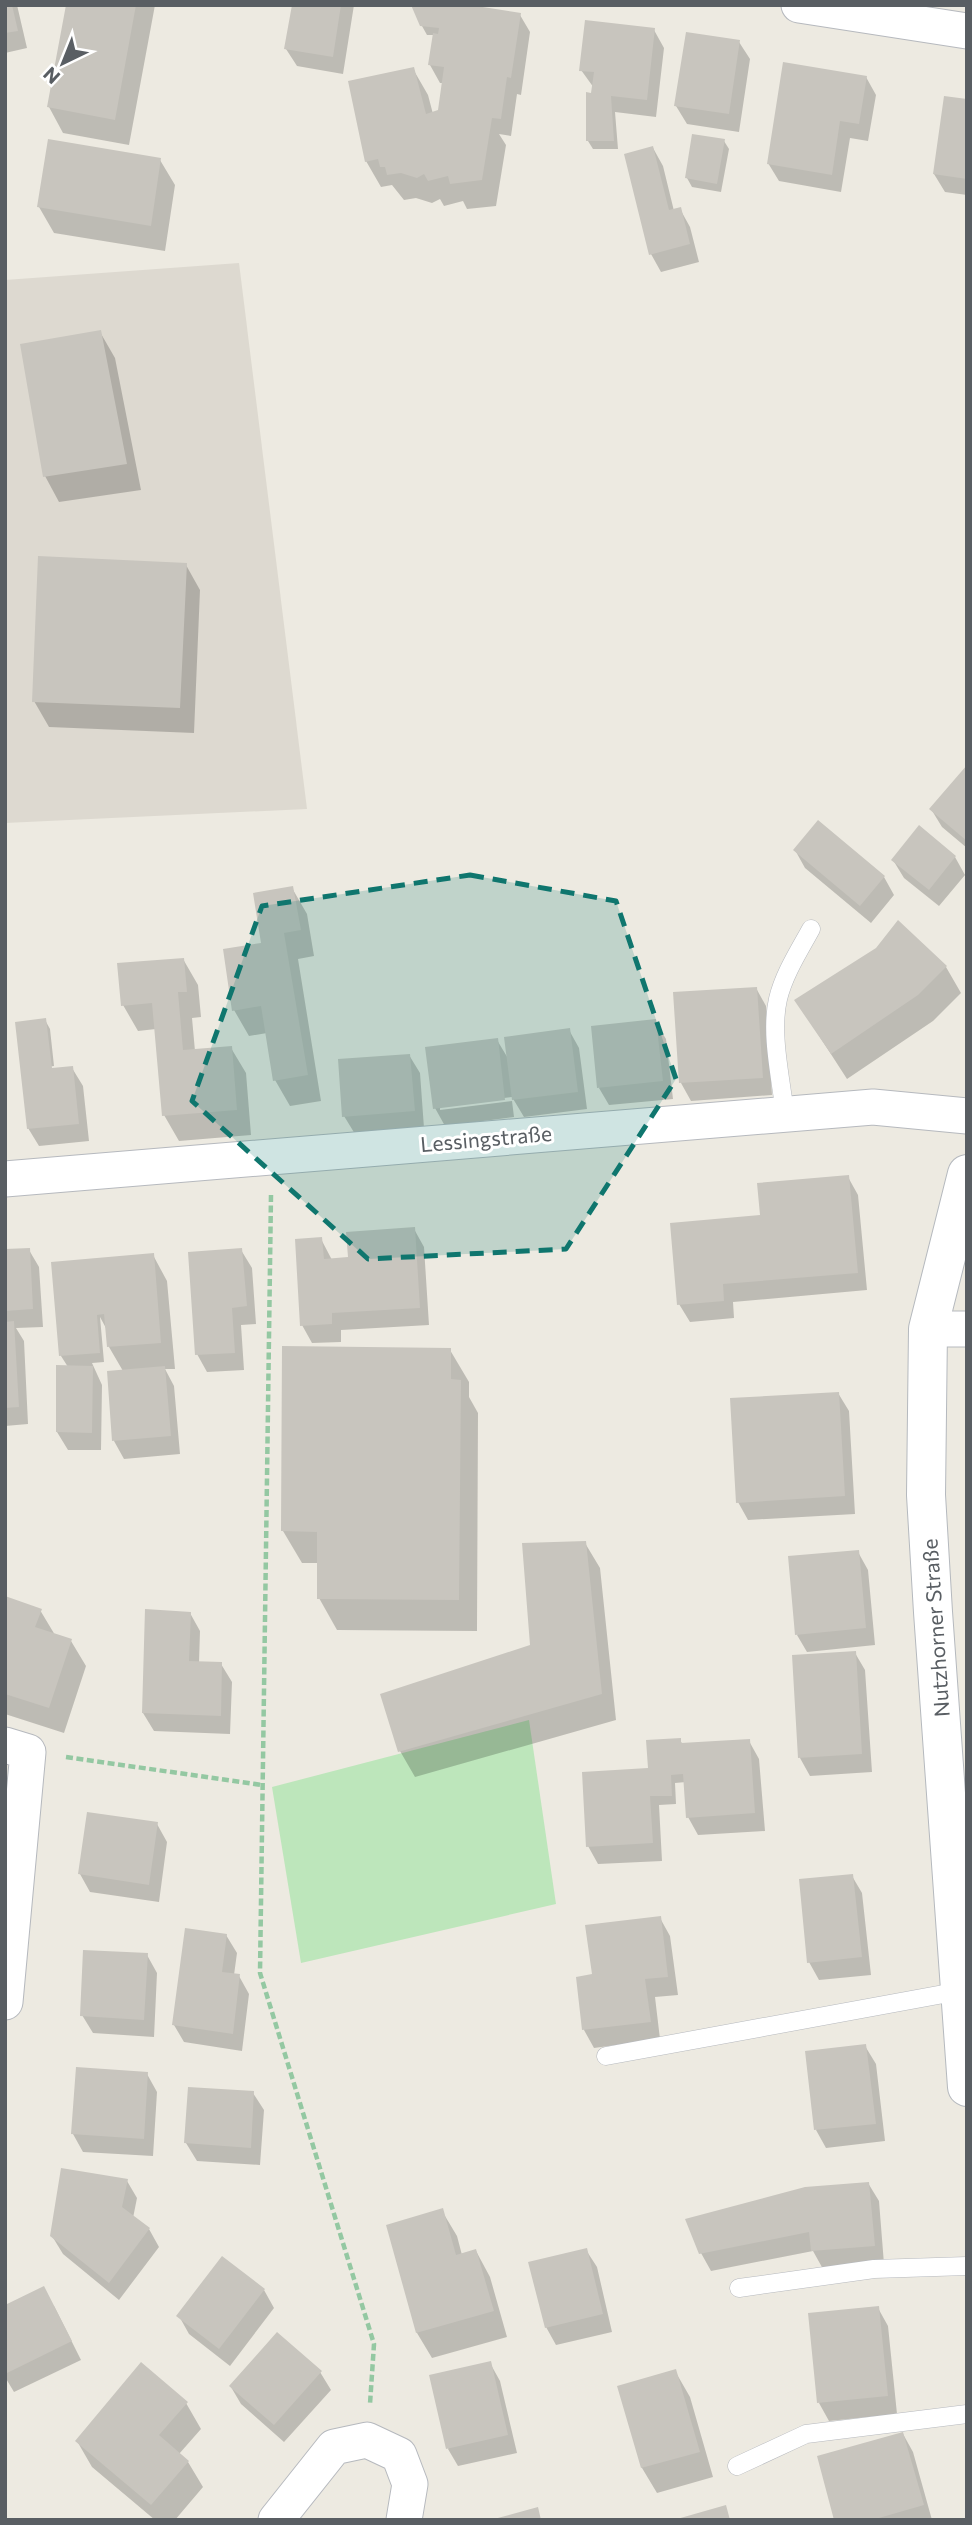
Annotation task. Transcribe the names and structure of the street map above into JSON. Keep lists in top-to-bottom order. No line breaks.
{"streets":{"main road":["Nutzhorner Straße"],"street":["Lessingstraße"]},"north":"bottom left"}
